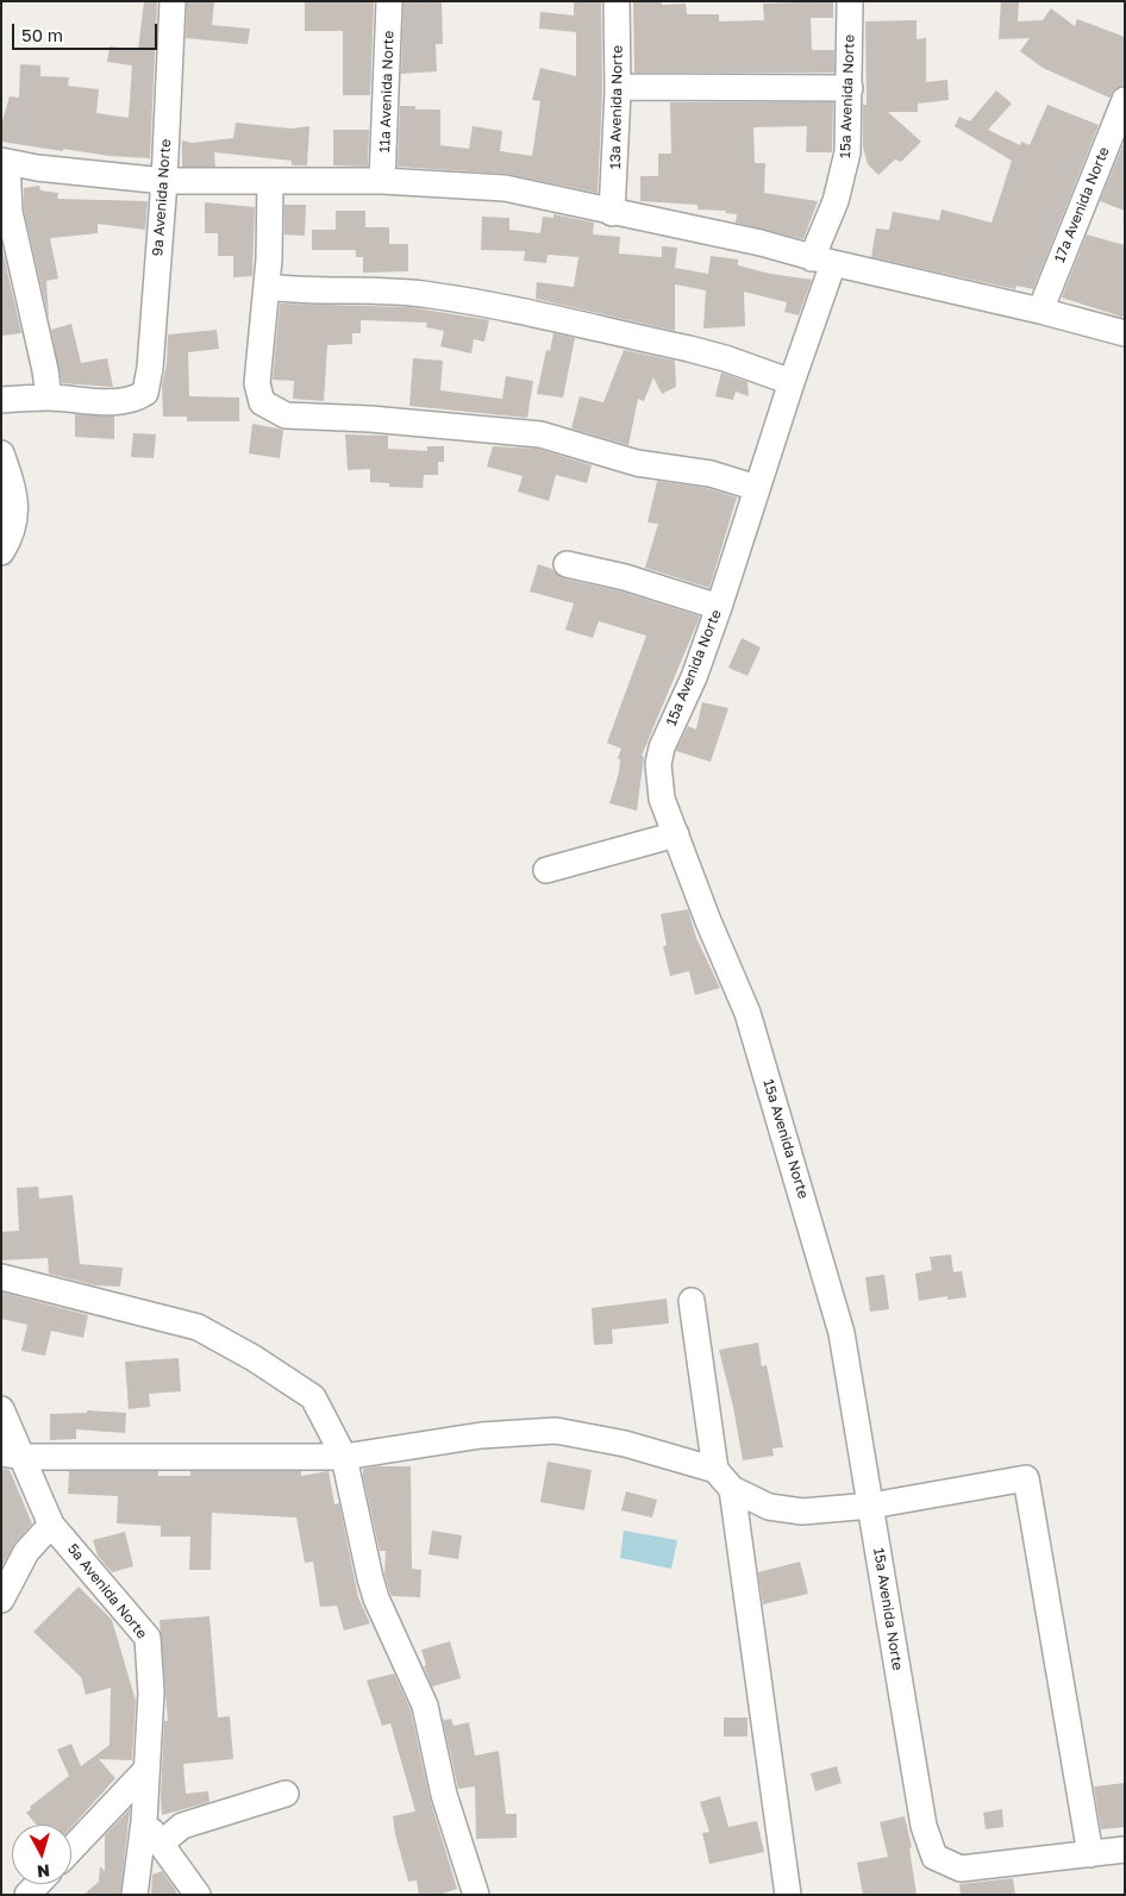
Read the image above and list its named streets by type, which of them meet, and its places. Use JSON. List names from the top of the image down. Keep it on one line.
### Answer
{"streets":{"street":["11a Avenida Norte","15a Avenida Norte","13a Avenida Norte","9a Avenida Norte","17a Avenida Norte","5a Avenida Norte"]},"scale_bar":"50 m","north":"bottom"}
